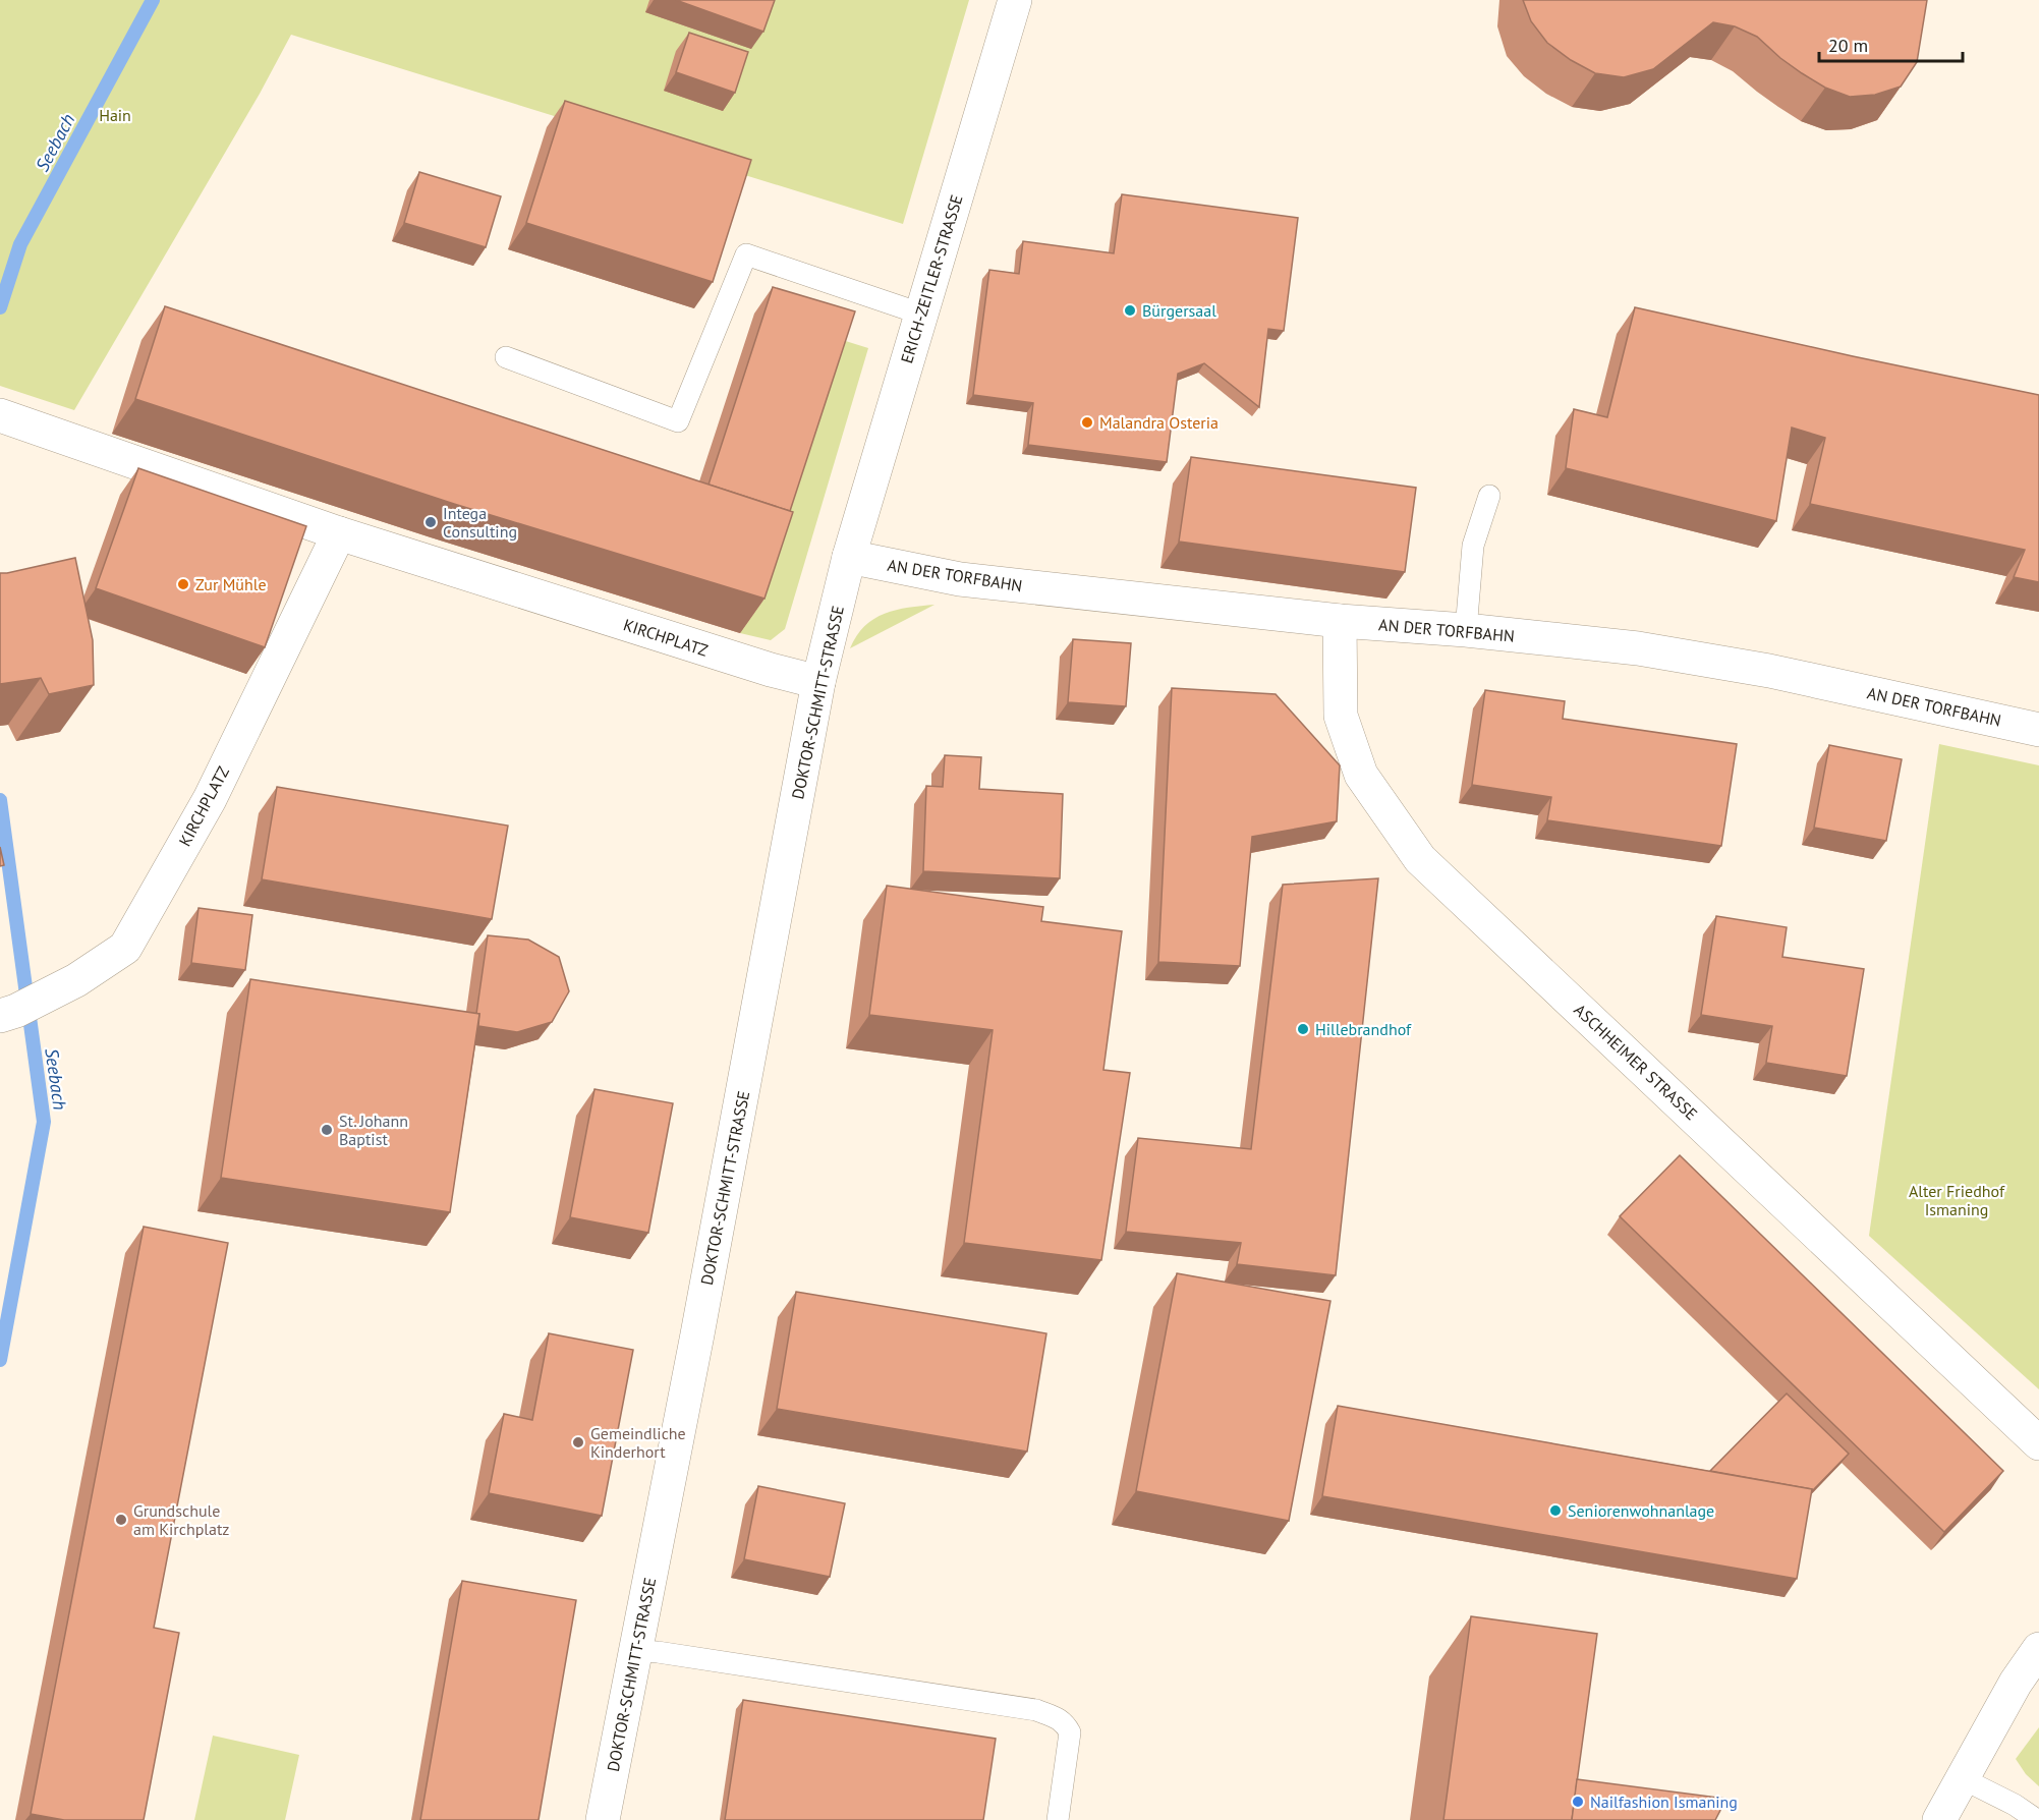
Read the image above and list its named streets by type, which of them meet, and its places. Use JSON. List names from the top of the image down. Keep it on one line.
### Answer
{"streets":{"street":["ERICH-ZEITLER-STRASSE","AN DER TORFBAHN","KIRCHPLATZ","DOKTOR-SCHMITT-STRASSE","ASCHHEIMER STRASSE"]},"crossings":[["ERICH-ZEITLER-STRASSE","AN DER TORFBAHN"],["ERICH-ZEITLER-STRASSE","DOKTOR-SCHMITT-STRASSE"],["AN DER TORFBAHN","DOKTOR-SCHMITT-STRASSE"],["AN DER TORFBAHN","ASCHHEIMER STRASSE"],["KIRCHPLATZ","DOKTOR-SCHMITT-STRASSE"]],"water":["Seebach"],"parks":["Hain","Alter Friedhof Ismaning"],"places":["Bürgersaal","Malandra Osteria","Intega Consulting","Zur Mühle","Hillebrandhof","St. Johann Baptist","Gemeindliche Kinderhort","Seniorenwohnanlage","Grundschule am Kirchplatz","Nailfashion Ismaning"],"scale_bar":"20 m"}
